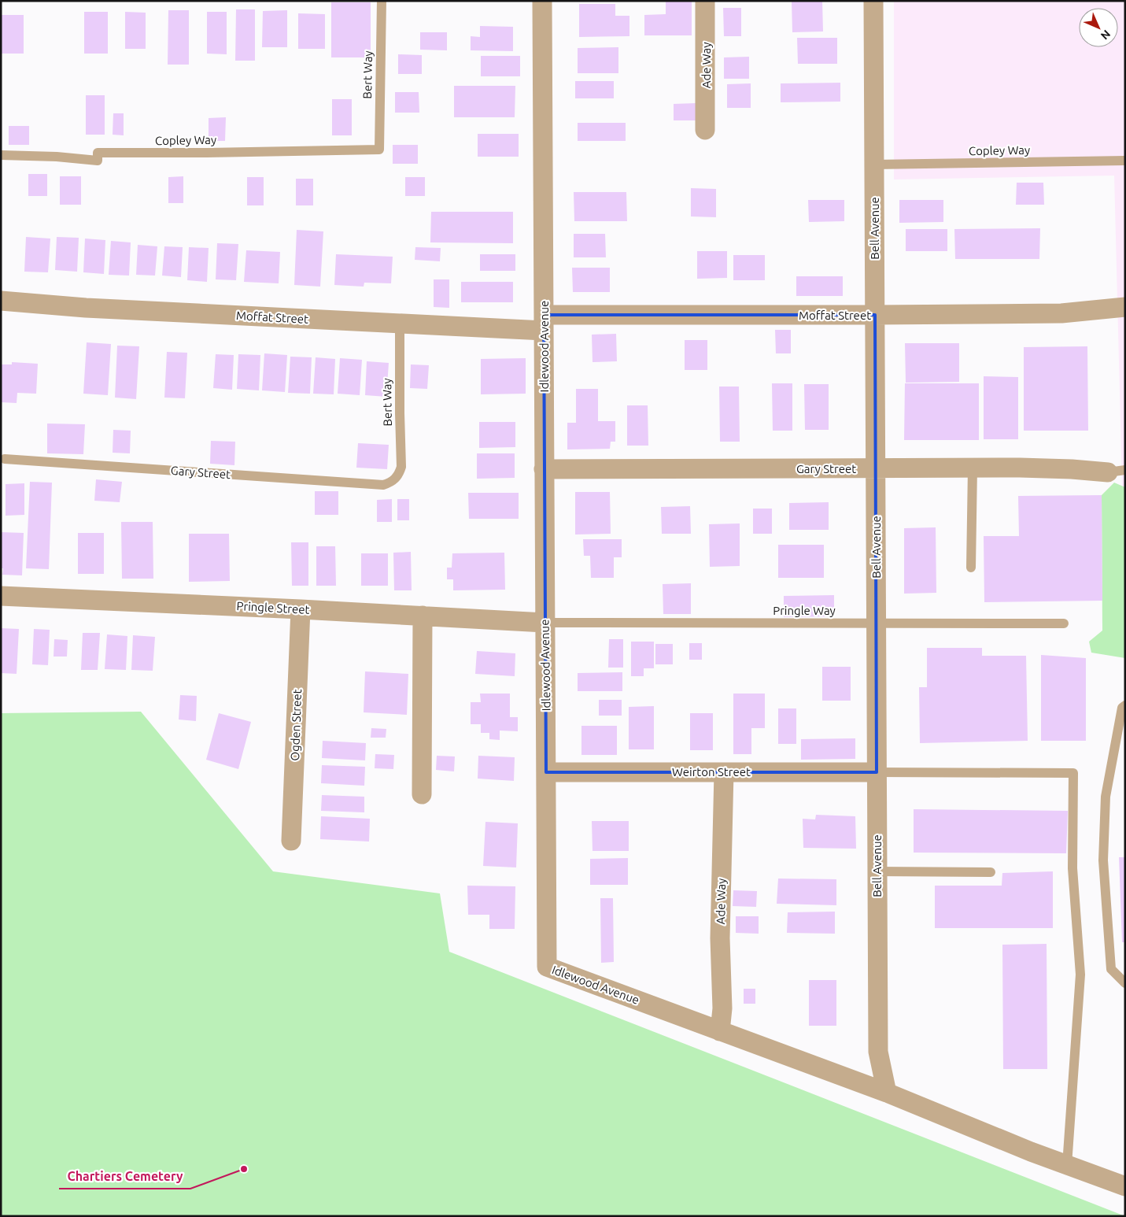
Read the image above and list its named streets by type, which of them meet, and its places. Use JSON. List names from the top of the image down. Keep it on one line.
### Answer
{"streets":{"street":["Ade Way","Bell Avenue","Moffat Street","Idlewood Avenue","Gary Street","Pringle Street","Ogden Street","Weirton Street"],"lane":["Bert Way","Copley Way","Pringle Way"]},"crossings":[["Ade Way","Idlewood Avenue"],["Ade Way","Weirton Street"],["Bert Way","Copley Way"],["Bert Way","Moffat Street"],["Bert Way","Gary Street"],["Copley Way","Bell Avenue"],["Bell Avenue","Moffat Street"],["Bell Avenue","Idlewood Avenue"],["Bell Avenue","Gary Street"],["Bell Avenue","Pringle Way"],["Bell Avenue","Weirton Street"],["Moffat Street","Idlewood Avenue"],["Idlewood Avenue","Gary Street"],["Idlewood Avenue","Pringle Street"],["Idlewood Avenue","Pringle Way"],["Idlewood Avenue","Weirton Street"],["Pringle Street","Pringle Way"],["Pringle Street","Ogden Street"]],"places":["Chartiers Cemetery"],"north":"bottom right"}
